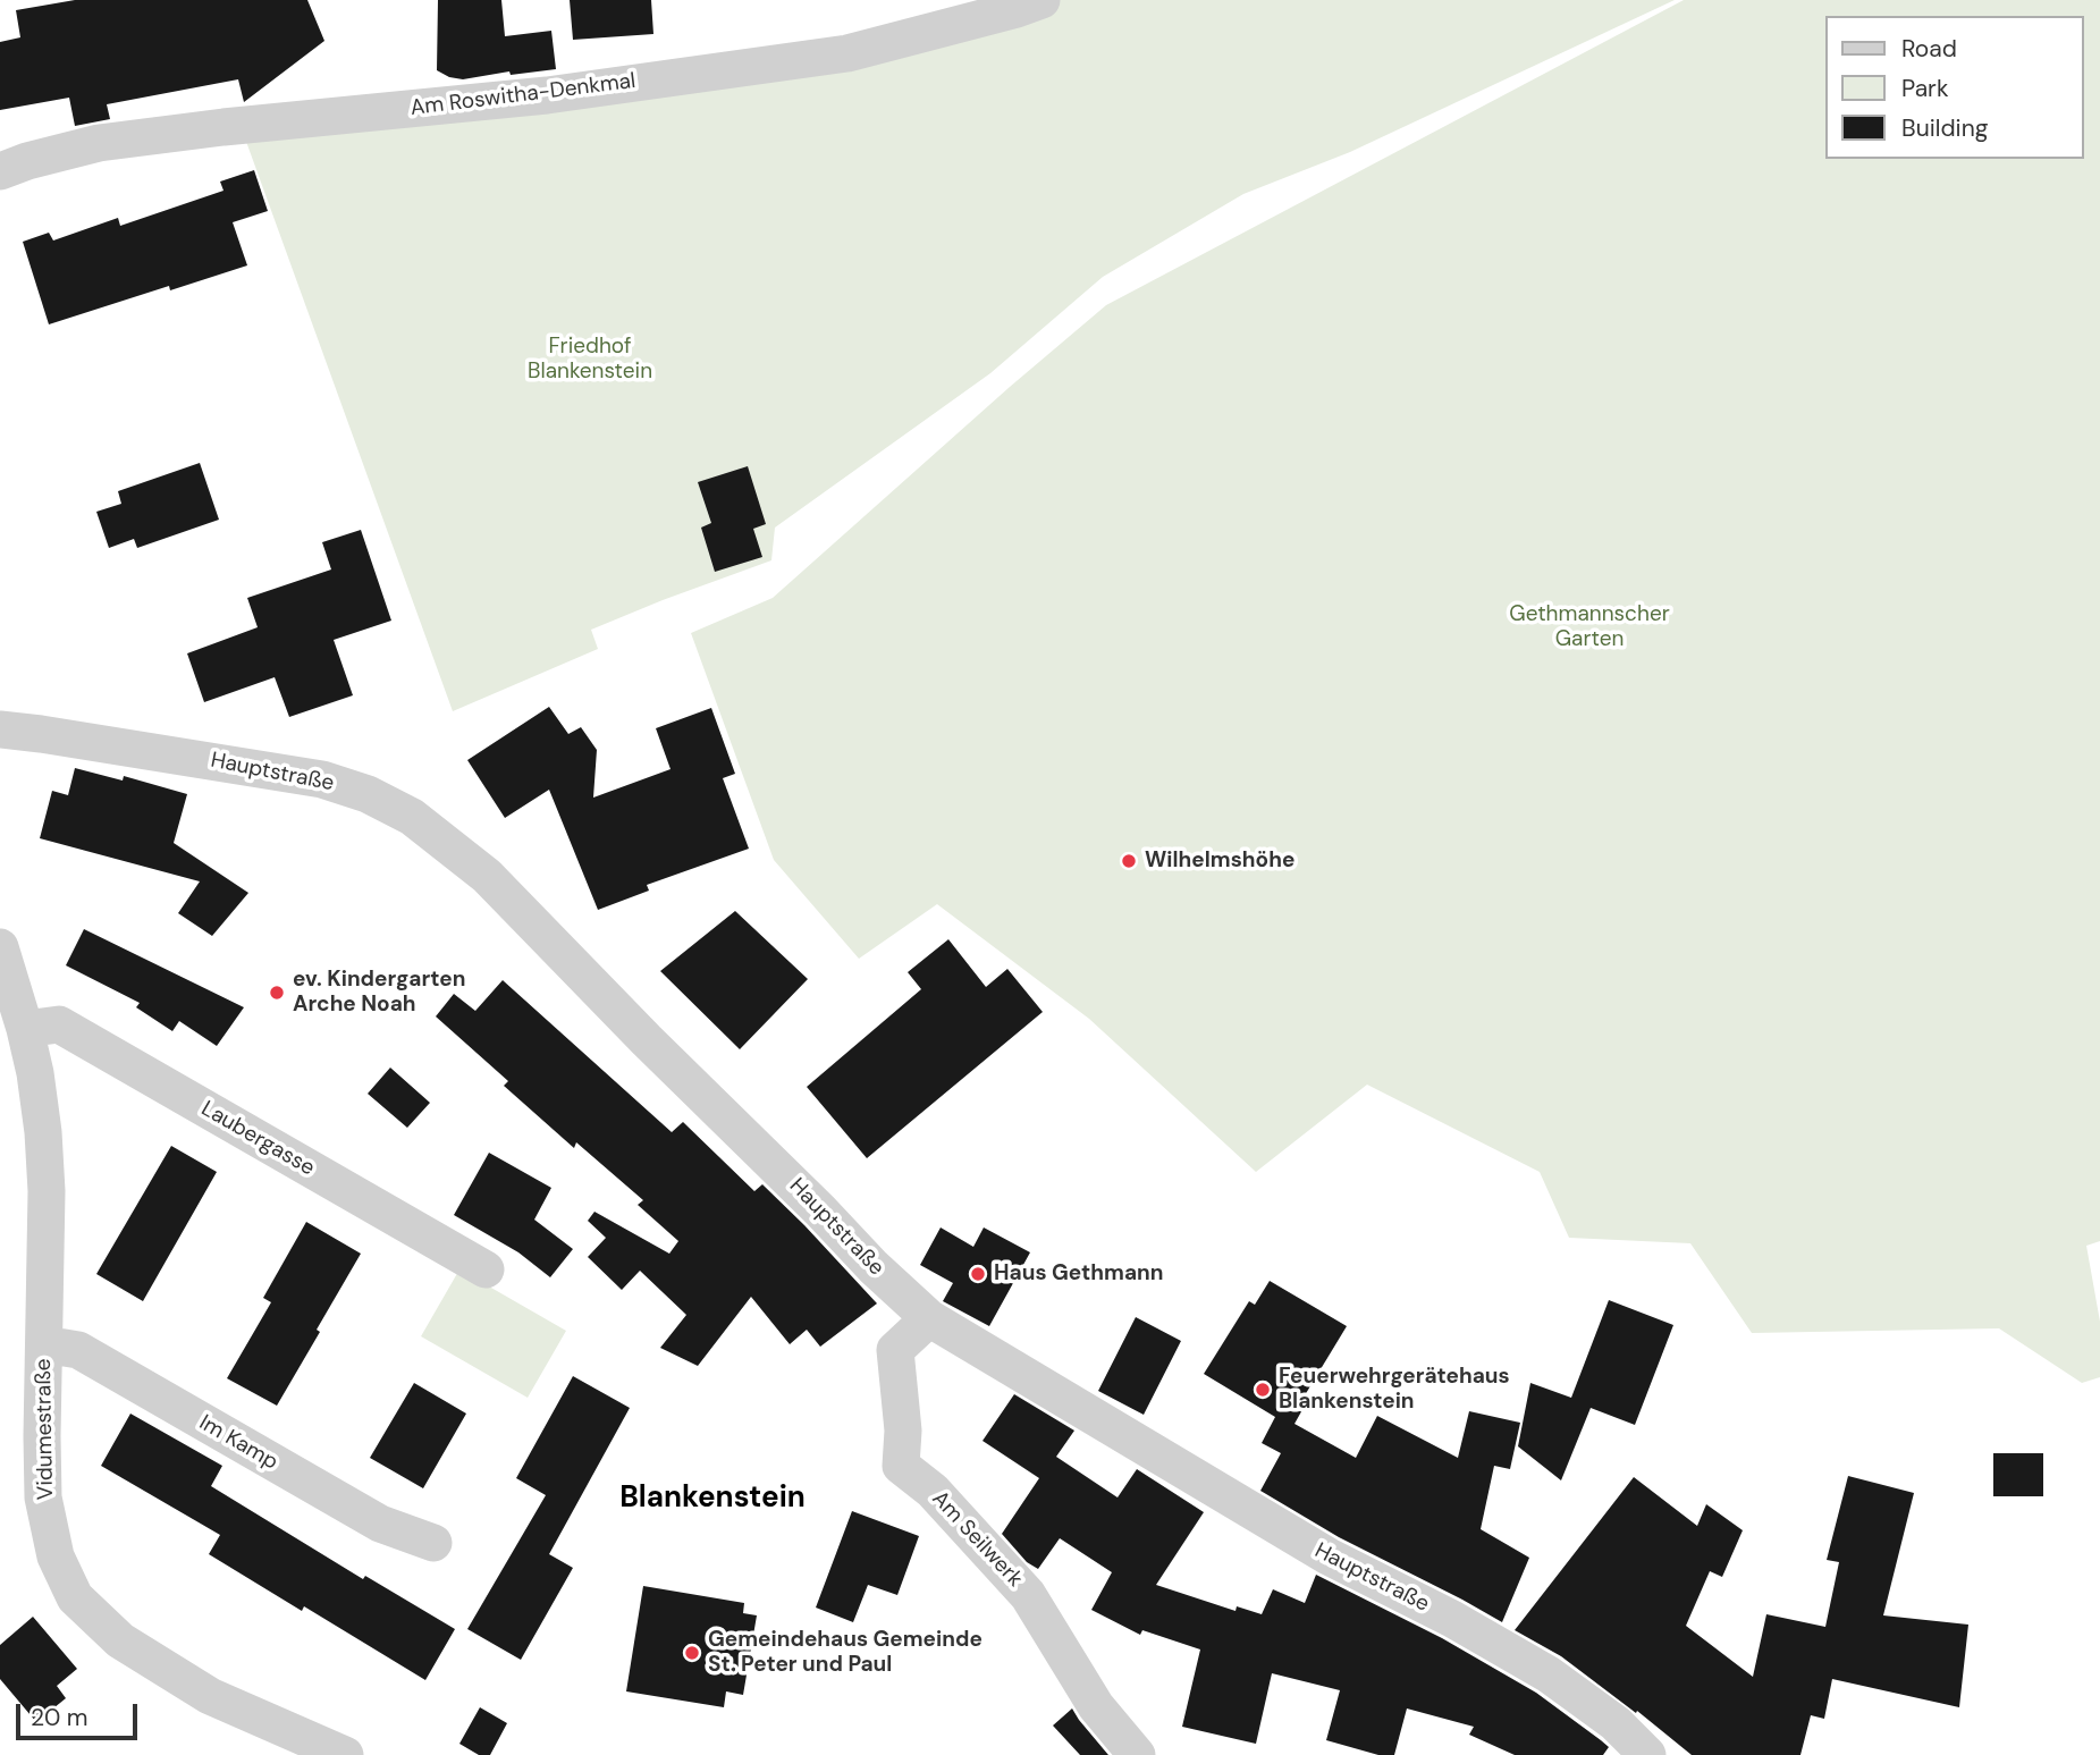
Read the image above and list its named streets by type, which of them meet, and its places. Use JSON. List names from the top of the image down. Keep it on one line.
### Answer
{"streets":{"street":["Am Roswitha-Denkmal","Hauptstraße","Laubergasse","Vidumestraße","Im Kamp","Am Seilwerk"]},"crossings":[["Hauptstraße","Am Seilwerk"],["Laubergasse","Vidumestraße"],["Vidumestraße","Im Kamp"]],"districts":["Blankenstein"],"parks":["Friedhof Blankenstein","Gethmannscher Garten"],"places":["Wilhelmshöhe","ev. Kindergarten Arche Noah","Haus Gethmann","Feuerwehrgerätehaus Blankenstein","Gemeindehaus Gemeinde St. Peter und Paul"],"legend":["Road","Park","Building"],"scale_bar":"20 m"}
